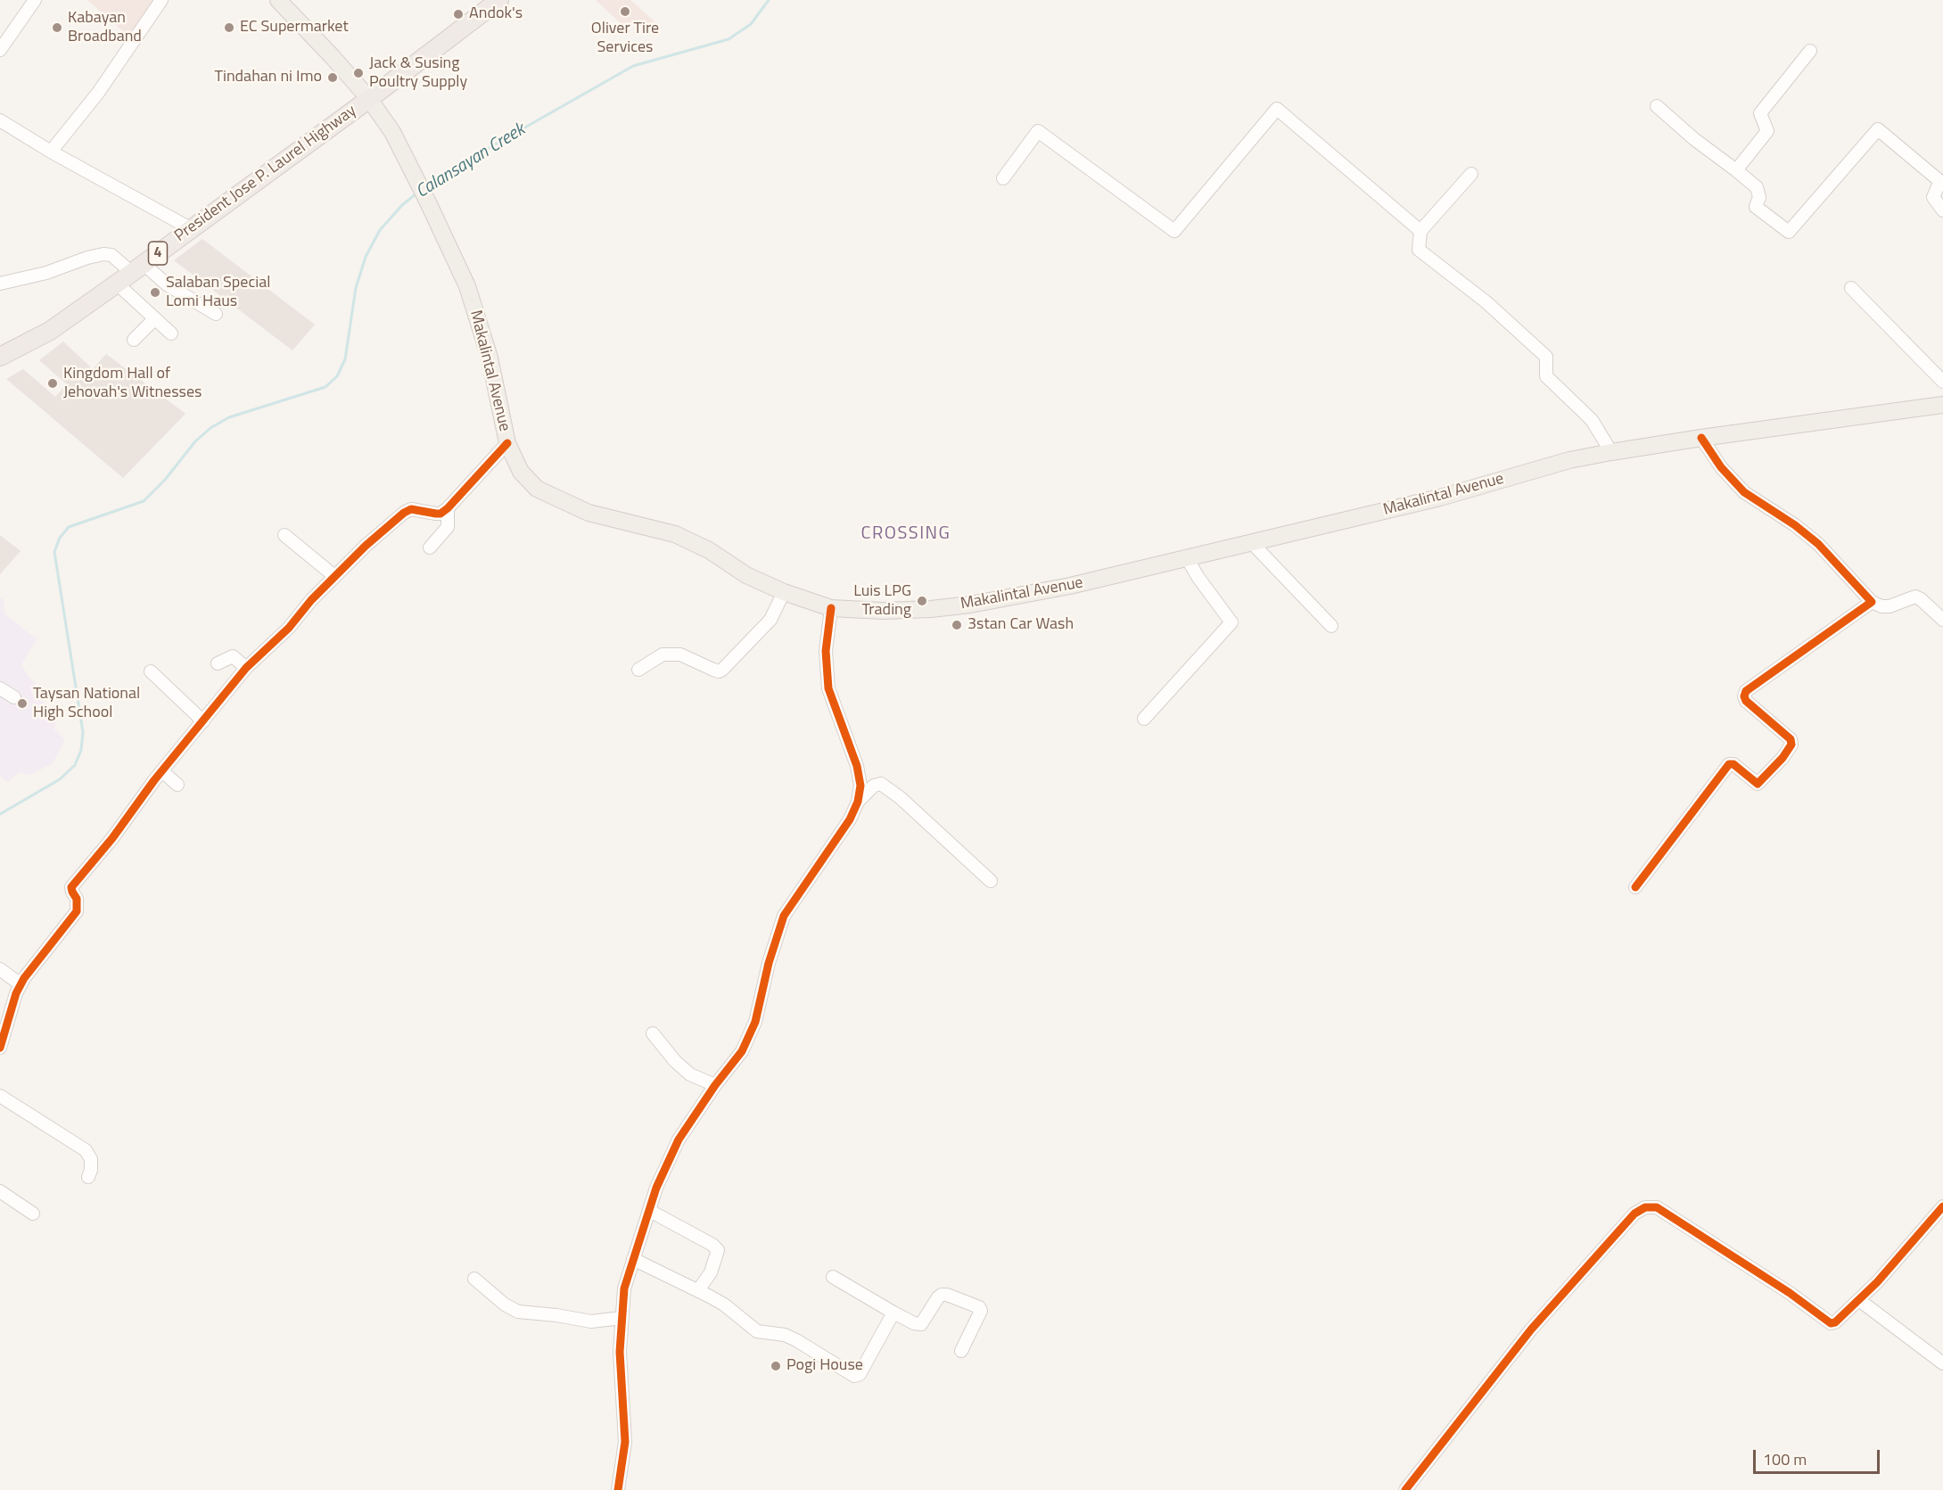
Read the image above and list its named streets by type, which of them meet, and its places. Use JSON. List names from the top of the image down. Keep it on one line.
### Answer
{"streets":{"highway":["President Jose P. Laurel Highway","4"],"main road":["Makalintal Avenue"]},"crossings":[["President Jose P. Laurel Highway","Makalintal Avenue"]],"districts":["CROSSING"],"water":["Calansayan Creek"],"places":["Oliver Tire Services","Andok's","Kabayan Broadband","EC Supermarket","Jack & Susing Poultry Supply","Tindahan ni Imo","Salaban Special Lomi Haus","Kingdom Hall of Jehovah's Witnesses","Luis LPG Trading","3stan Car Wash","Taysan National High School","Pogi House"],"scale_bar":"100 m"}
